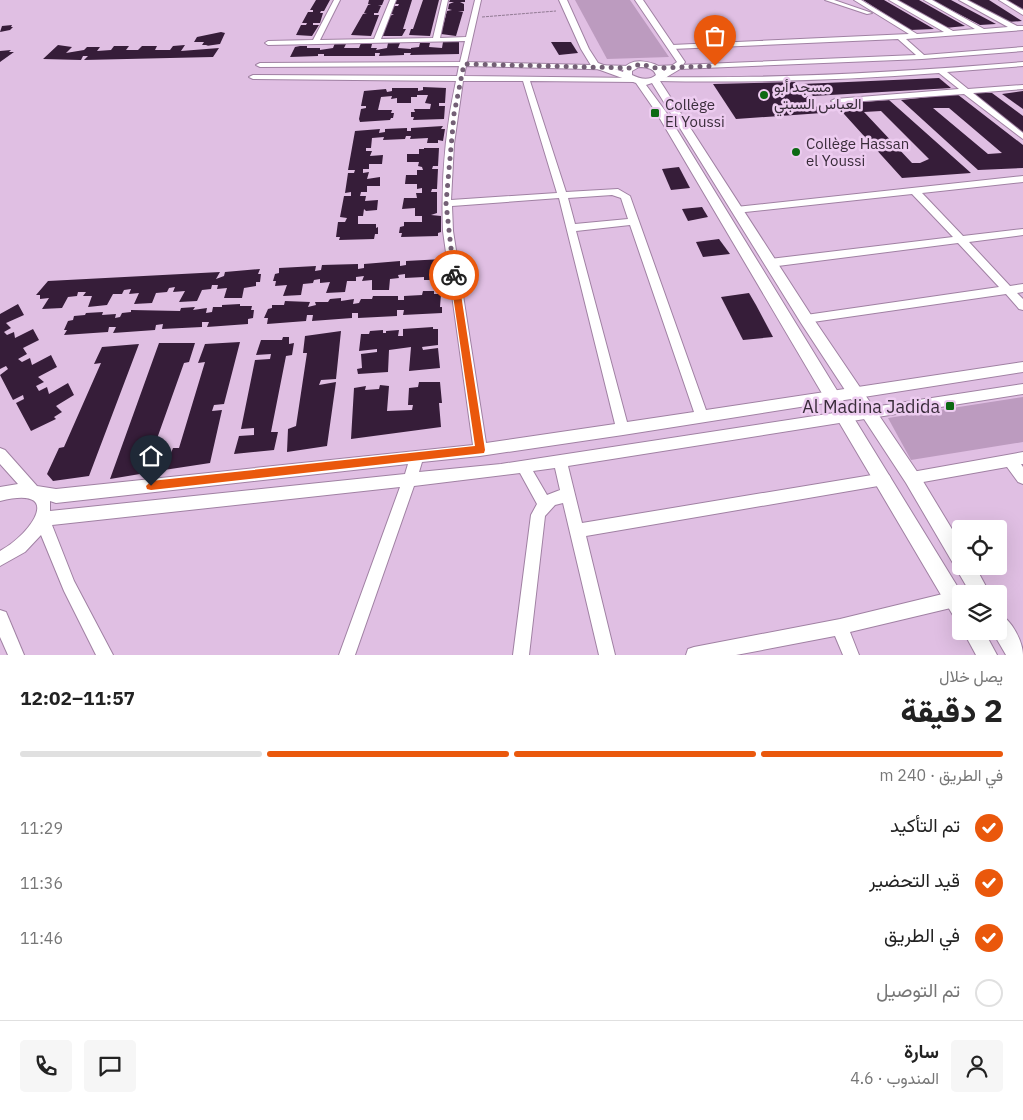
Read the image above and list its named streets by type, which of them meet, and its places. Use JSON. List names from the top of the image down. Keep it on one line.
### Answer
{"places":{"other":["مسجد أبو العباس السبتي","Collège Hassan el Youssi"],"transit":["Collège El Youssi","Al Madina Jadida"]},"page":{"heading":["2 دقيقة","يصل خلال","11:57–12:02"],"panel":["سارة","المندوب · 4.6"],"bar":"في الطريق · 240 m","list":[["تم التأكيد","11:29"],["قيد التحضير","11:36"],["في الطريق","11:46"],"تم التوصيل"]}}
